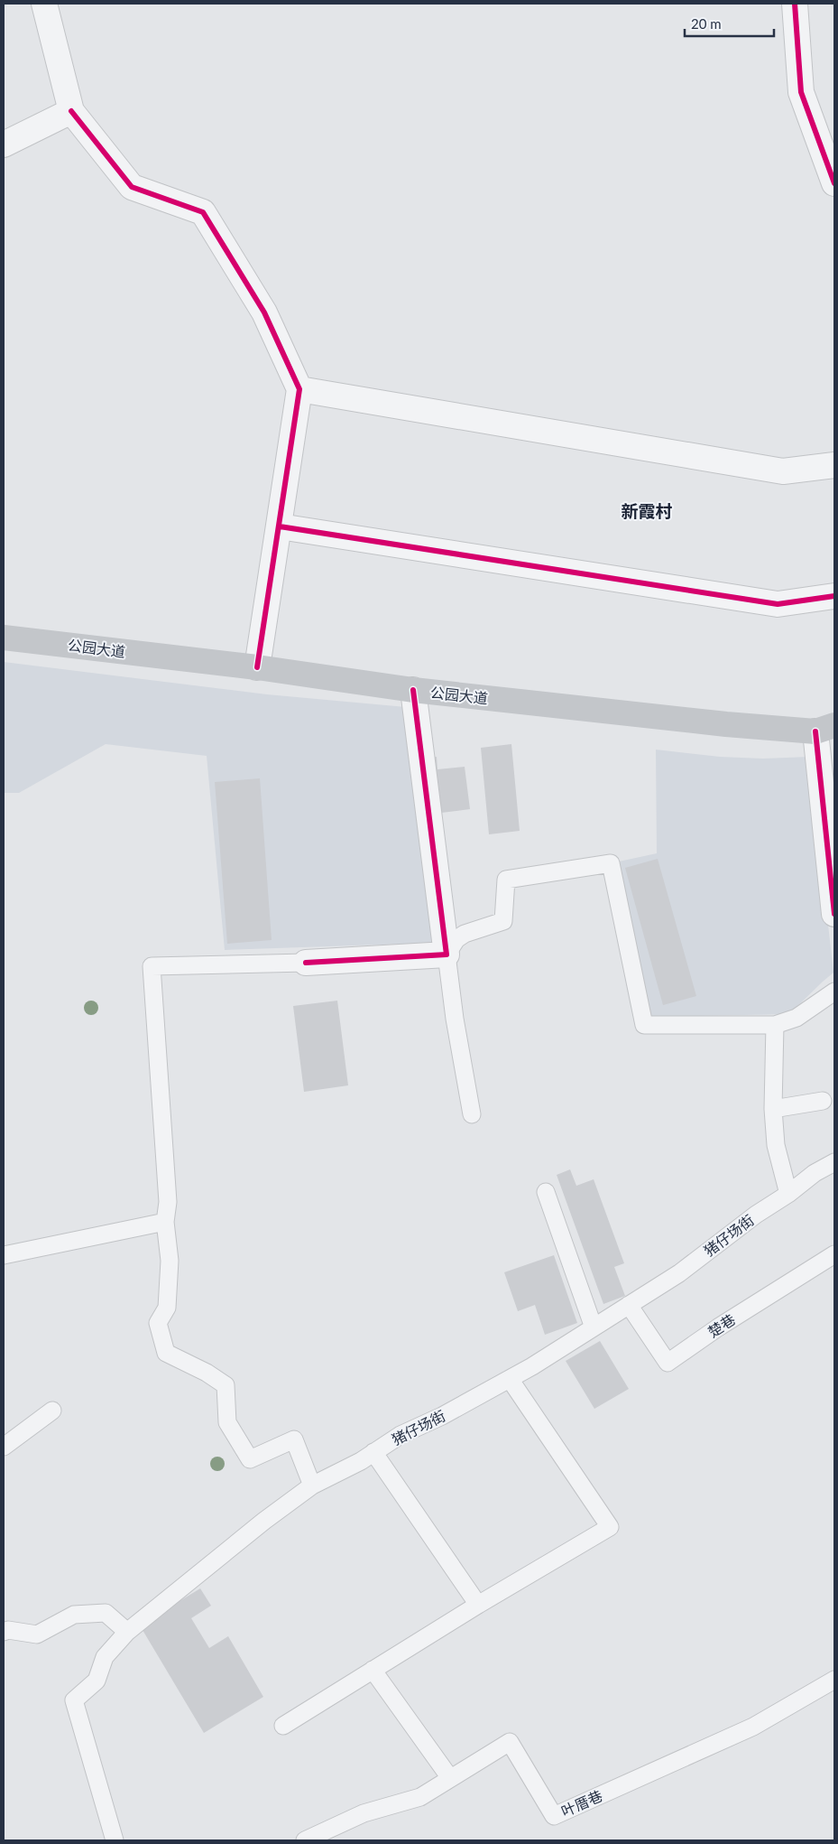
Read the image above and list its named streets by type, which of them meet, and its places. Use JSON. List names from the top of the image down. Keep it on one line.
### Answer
{"streets":{"main road":["公园大道"],"lane":["猪仔场街","楚巷","叶厝巷"]},"crossings":[["猪仔场街","楚巷"]],"districts":["新霞村"],"scale_bar":"20 m"}
